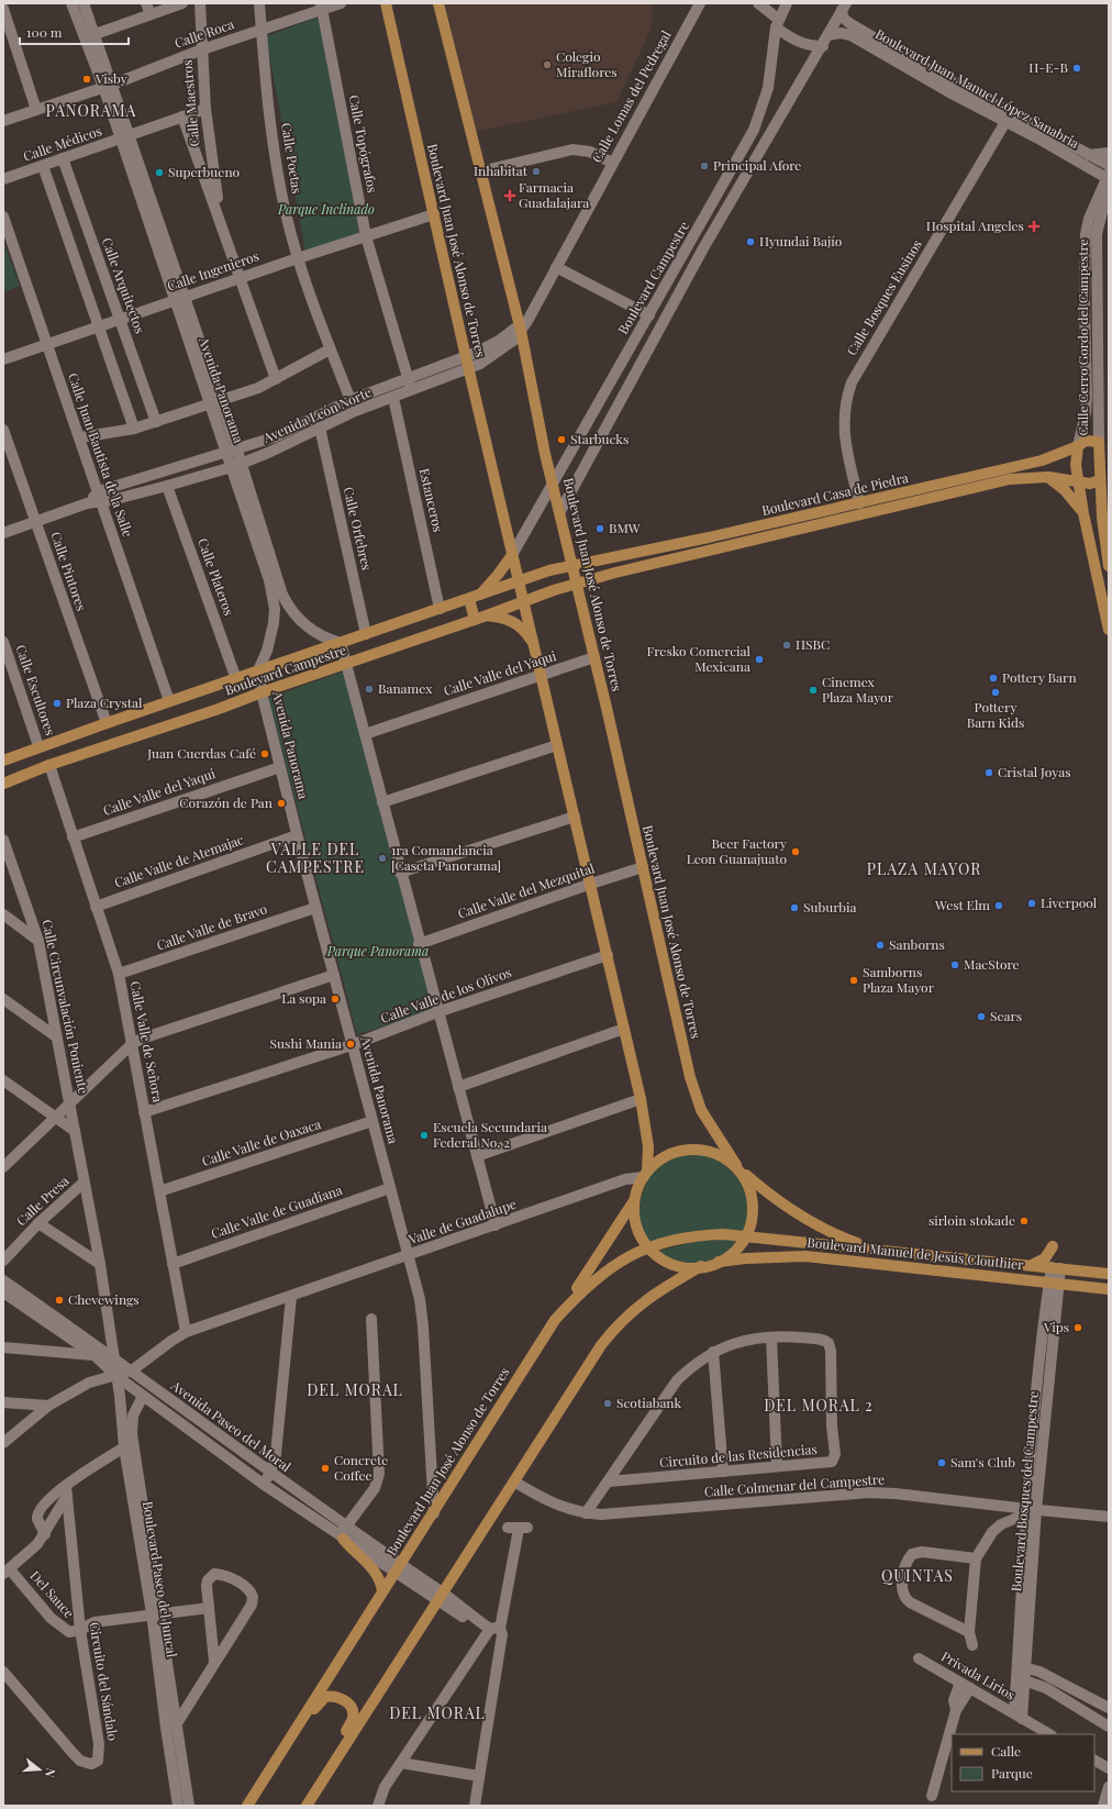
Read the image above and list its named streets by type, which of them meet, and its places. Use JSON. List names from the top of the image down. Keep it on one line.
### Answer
{"streets":{"main road":["Boulevard Juan José Alonso de Torres","Boulevard Campestre","Calle Cerro Gordo del Campestre","Boulevard Casa de Piedra","Boulevard Manuel de Jesús Clouthier"],"street":["Calle Roca","Boulevard Juan Manuel López Sanabria","Calle Lomas del Pedregal","Calle Maestros","Calle Médicos","Calle Topógrafos","Calle Poetas","Calle Ingenieros","Calle Arquitectos","Calle Bosques Eusinos","Avenida Panorama","Avenida León Norte","Calle Juan Bautista de la Salle","Estanceros","Calle Orfebres","Calle Pintores","Calle Plateros","Calle Valle del Yaqui","Calle Escultores","Calle Valle de Atemajac","Calle Valle del Mezquital","Calle Valle de Bravo","Calle Valle de los Olivos","Calle Circunvalación Poniente","Calle Valle de Señora","Calle Valle de Oaxaca","Calle Presa","Calle Valle de Guadiana","Valle de Guadalupe","Avenida Paseo del Moral","Circuito de las Residencias","Calle Colmenar del Campestre","Boulevard Bosques del Campestre","Boulevard Paseo del Juncal","Del Sauce","Privada Lirios","Circuito del Sándalo"]},"crossings":[["Calle Roca","Calle Maestros"],["Calle Roca","Calle Topógrafos"],["Calle Roca","Calle Poetas"],["Calle Roca","Avenida Panorama"],["Boulevard Juan Manuel López Sanabria","Calle Bosques Eusinos"],["Boulevard Juan Manuel López Sanabria","Calle Cerro Gordo del Campestre"],["Calle Lomas del Pedregal","Boulevard Juan José Alonso de Torres"],["Calle Lomas del Pedregal","Avenida León Norte"],["Calle Maestros","Calle Médicos"],["Calle Maestros","Calle Ingenieros"],["Calle Médicos","Calle Arquitectos"],["Calle Médicos","Avenida Panorama"],["Calle Topógrafos","Calle Ingenieros"],["Calle Topógrafos","Avenida León Norte"],["Calle Poetas","Calle Ingenieros"],["Calle Poetas","Avenida León Norte"],["Boulevard Juan José Alonso de Torres","Calle Ingenieros"],["Boulevard Juan José Alonso de Torres","Boulevard Campestre"],["Boulevard Juan José Alonso de Torres","Avenida Panorama"],["Boulevard Juan José Alonso de Torres","Avenida León Norte"],["Boulevard Juan José Alonso de Torres","Boulevard Casa de Piedra"],["Boulevard Juan José Alonso de Torres","Calle Valle del Yaqui"],["Boulevard Juan José Alonso de Torres","Calle Valle del Mezquital"],["Boulevard Juan José Alonso de Torres","Calle Valle de los Olivos"],["Boulevard Juan José Alonso de Torres","Valle de Guadalupe"],["Boulevard Juan José Alonso de Torres","Boulevard Manuel de Jesús Clouthier"],["Boulevard Juan José Alonso de Torres","Avenida Paseo del Moral"],["Calle Ingenieros","Calle Arquitectos"],["Calle Ingenieros","Avenida Panorama"],["Calle Ingenieros","Calle Juan Bautista de la Salle"],["Boulevard Campestre","Avenida Panorama"],["Boulevard Campestre","Calle Juan Bautista de la Salle"],["Boulevard Campestre","Boulevard Casa de Piedra"],["Boulevard Campestre","Estanceros"],["Boulevard Campestre","Calle Orfebres"],["Boulevard Campestre","Calle Pintores"],["Boulevard Campestre","Calle Plateros"],["Boulevard Campestre","Calle Escultores"],["Boulevard Campestre","Calle Valle de Señora"],["Calle Bosques Eusinos","Boulevard Casa de Piedra"],["Calle Cerro Gordo del Campestre","Boulevard Casa de Piedra"],["Avenida Panorama","Avenida León Norte"],["Avenida Panorama","Calle Valle del Yaqui"],["Avenida Panorama","Calle Valle de Atemajac"],["Avenida Panorama","Calle Valle de Bravo"],["Avenida Panorama","Calle Valle de los Olivos"],["Avenida Panorama","Calle Valle de Oaxaca"],["Avenida Panorama","Calle Valle de Guadiana"],["Avenida Panorama","Valle de Guadalupe"],["Avenida León Norte","Calle Juan Bautista de la Salle"],["Avenida León Norte","Estanceros"],["Avenida León Norte","Calle Orfebres"],["Avenida León Norte","Calle Pintores"],["Avenida León Norte","Calle Plateros"],["Calle Valle del Yaqui","Calle Valle de Señora"],["Calle Valle de Atemajac","Calle Valle de Señora"],["Calle Valle de Bravo","Calle Valle de Señora"],["Calle Valle de los Olivos","Calle Valle de Señora"],["Calle Circunvalación Poniente","Calle Presa"],["Calle Circunvalación Poniente","Avenida Paseo del Moral"],["Calle Circunvalación Poniente","Boulevard Paseo del Juncal"],["Calle Valle de Señora","Calle Valle de Oaxaca"],["Calle Valle de Señora","Calle Valle de Guadiana"],["Calle Valle de Señora","Valle de Guadalupe"],["Valle de Guadalupe","Boulevard Manuel de Jesús Clouthier"],["Valle de Guadalupe","Avenida Paseo del Moral"],["Valle de Guadalupe","Boulevard Paseo del Juncal"],["Boulevard Manuel de Jesús Clouthier","Boulevard Bosques del Campestre"],["Avenida Paseo del Moral","Boulevard Paseo del Juncal"],["Circuito de las Residencias","Calle Colmenar del Campestre"],["Calle Colmenar del Campestre","Boulevard Bosques del Campestre"],["Boulevard Bosques del Campestre","Privada Lirios"],["Boulevard Paseo del Juncal","Del Sauce"],["Del Sauce","Circuito del Sándalo"]],"districts":["PANORAMA","VALLE DEL CAMPESTRE","PLAZA MAYOR","DEL MORAL","DEL MORAL 2","QUINTAS","DEL MORAL"],"parks":["Parque Inclinado","Parque Panorama"],"places":{"other":["Colegio Miraflores","H-E-B","Visby","Principal Afore","Inhabitat","Superbueno","Hyundai Bajío","Starbucks","BMW","HSBC","Fresko Comercial Mexicana","Pottery Barn","Banamex","Cinemex Plaza Mayor","Pottery Barn Kids","Plaza Crystal","Juan Cuerdas Café","Cristal Joyas","Corazón de Pan","Beer Factory Leon Guanajuato","1ra Comandancia [Caseta Panorama]","Liverpool","West Elm","Suburbia","Sanborns","MacStore","Samborns Plaza Mayor","La sopa","Sears","Sushi Mania","Escuela Secundaria Federal No. 2","sirloin stokade","Chevewings","Vips","Scotiabank","Sam's Club","Concrete Coffee"],"health":["Farmacia Guadalajara","Hospital Angeles"]},"legend":["Calle","Parque"],"scale_bar":"100 m","north":"right"}
